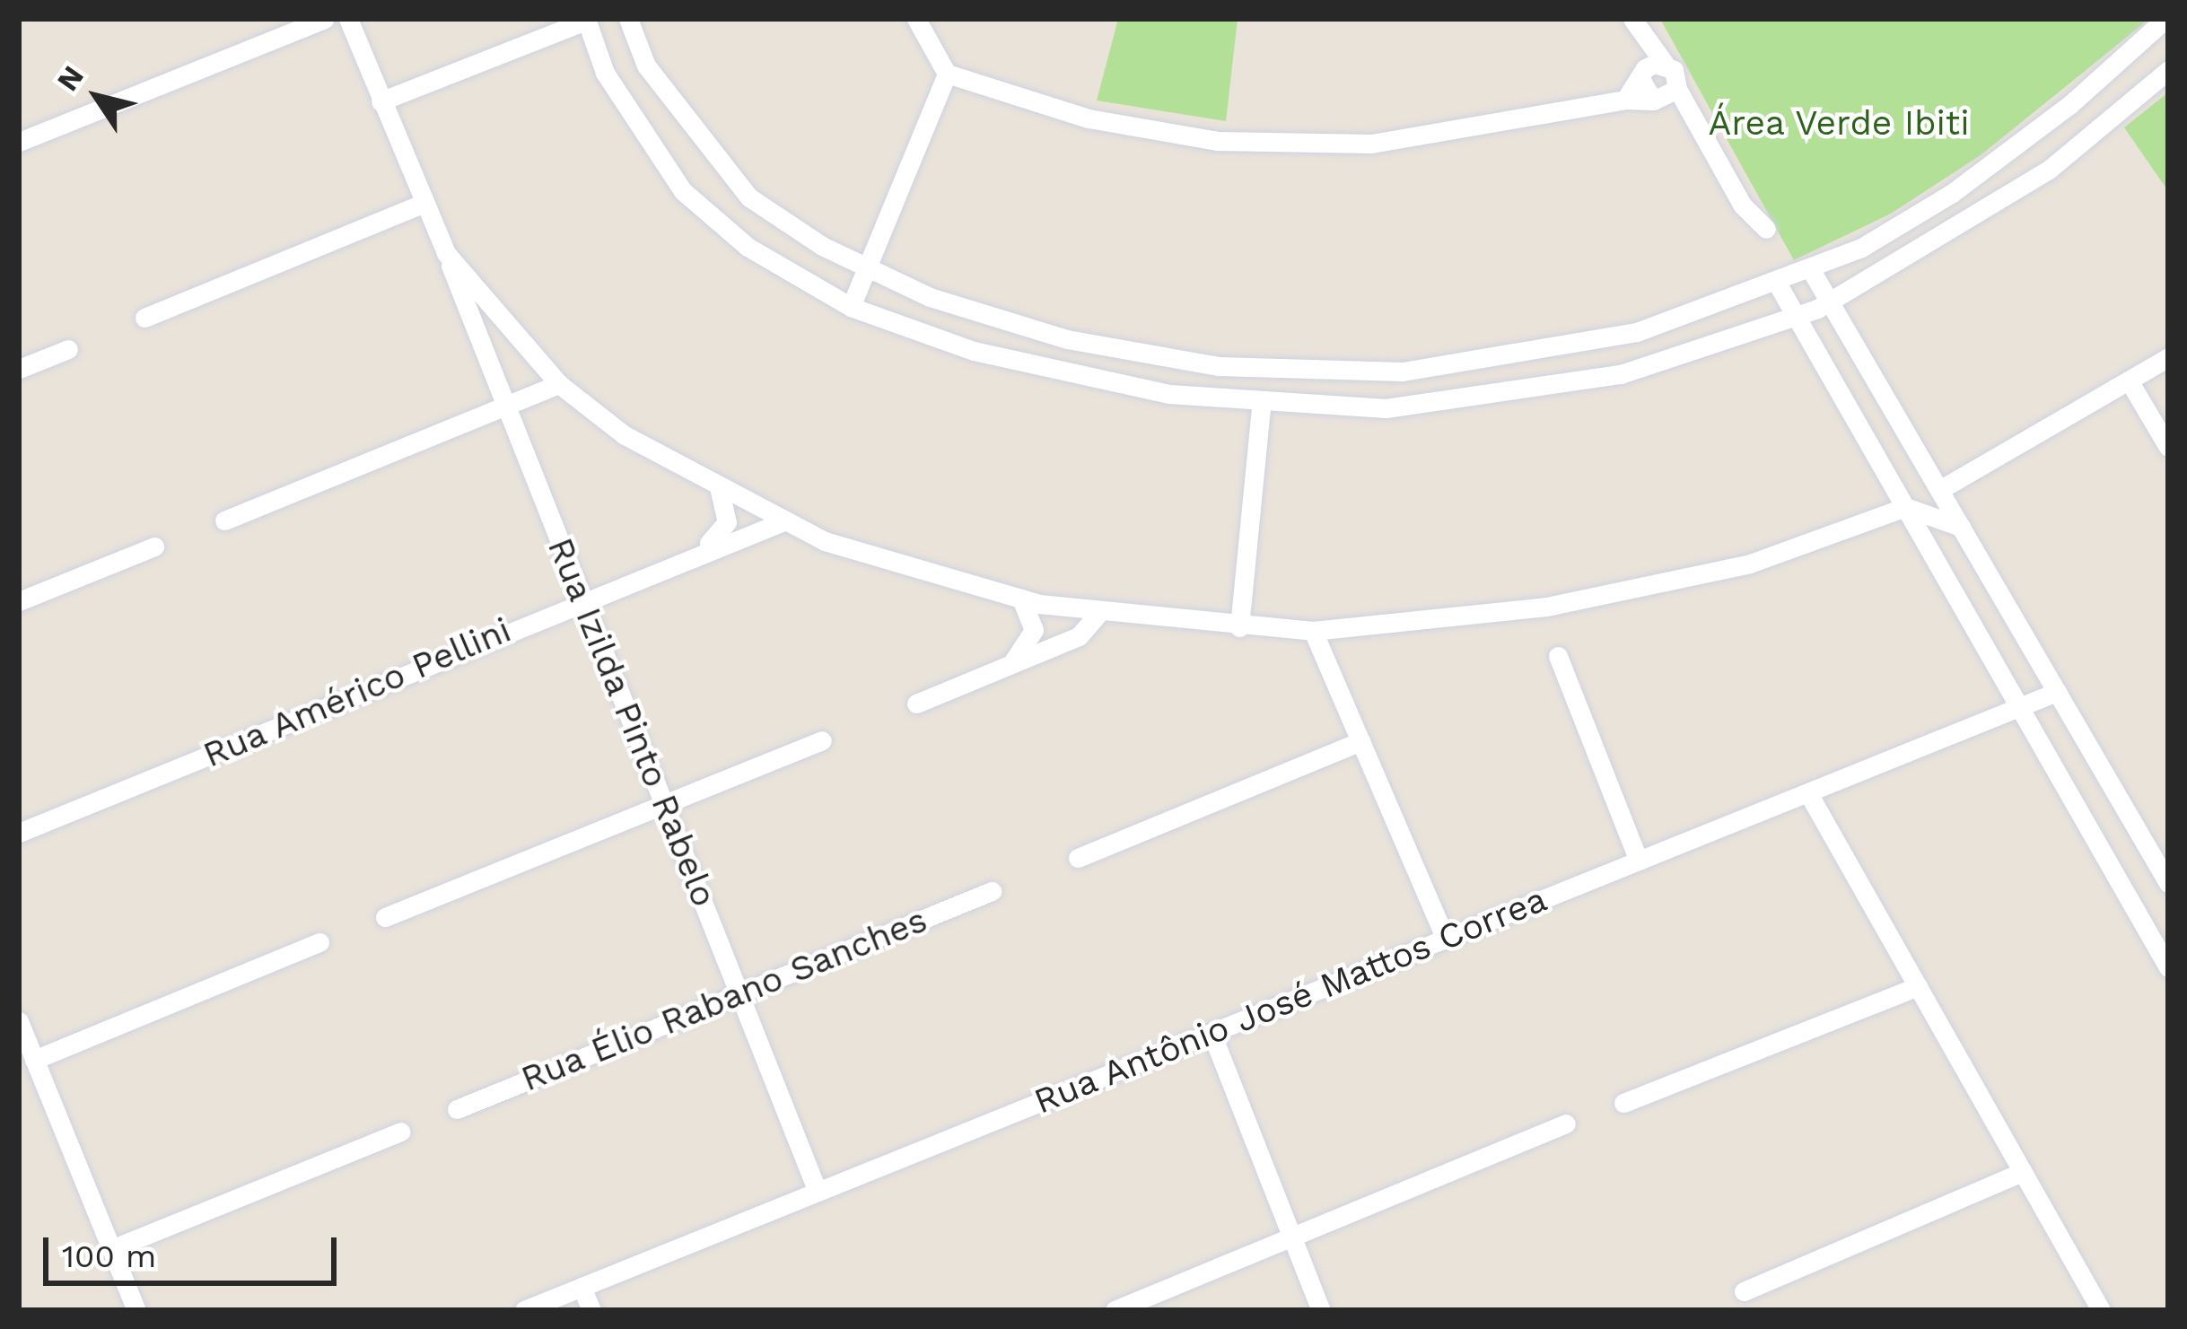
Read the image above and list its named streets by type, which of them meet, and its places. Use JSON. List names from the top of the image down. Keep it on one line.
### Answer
{"streets":{"street":["Rua Américo Pellini","Rua Izilda Pinto Rabelo","Rua Élio Rabano Sanches","Rua Antônio José Mattos Correa"]},"crossings":[["Rua Américo Pellini","Rua Izilda Pinto Rabelo"],["Rua Izilda Pinto Rabelo","Rua Élio Rabano Sanches"],["Rua Izilda Pinto Rabelo","Rua Antônio José Mattos Correa"]],"parks":["Área Verde Ibiti"],"scale_bar":"100 m","north":"top left"}
